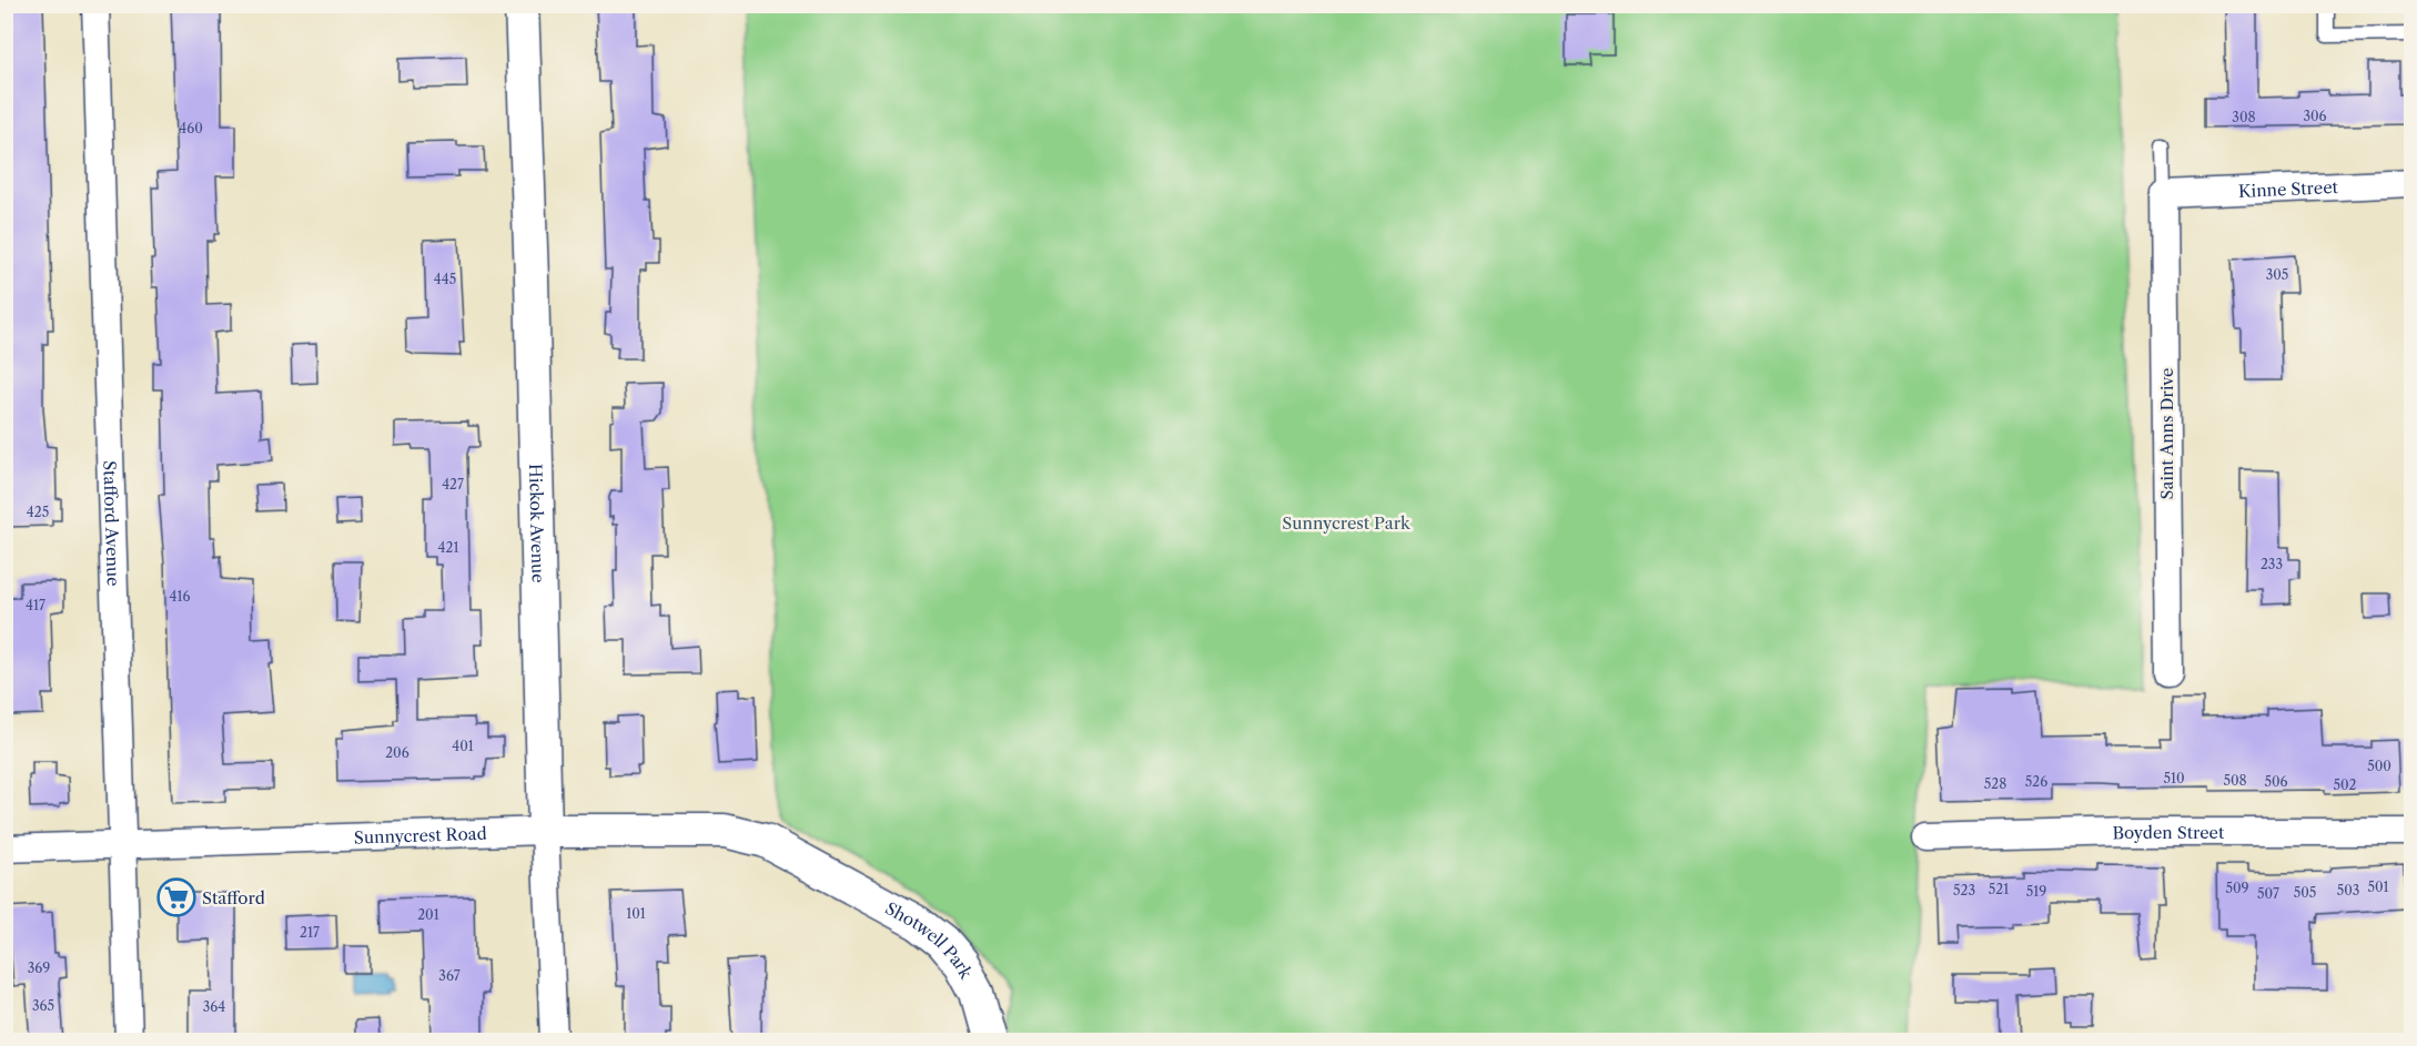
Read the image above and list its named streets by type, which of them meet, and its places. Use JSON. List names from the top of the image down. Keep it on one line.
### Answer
{"streets":{"street":["Kinne Street","Saint Anns Drive","Stafford Avenue","Hickok Avenue","Boyden Street","Sunnycrest Road","Shotwell Park"]},"crossings":[["Kinne Street","Saint Anns Drive"],["Stafford Avenue","Sunnycrest Road"],["Hickok Avenue","Sunnycrest Road"],["Sunnycrest Road","Shotwell Park"]],"parks":["Sunnycrest Park"],"places":{"supermarket":["Stafford"]},"house_numbers":["306","308","460","305","445","427","425","421","233","416","417","401","206","500","510","508","526","506","528","502","501","509","521","523","503","519","505","507","101","201","217","369","367","365","364"]}
